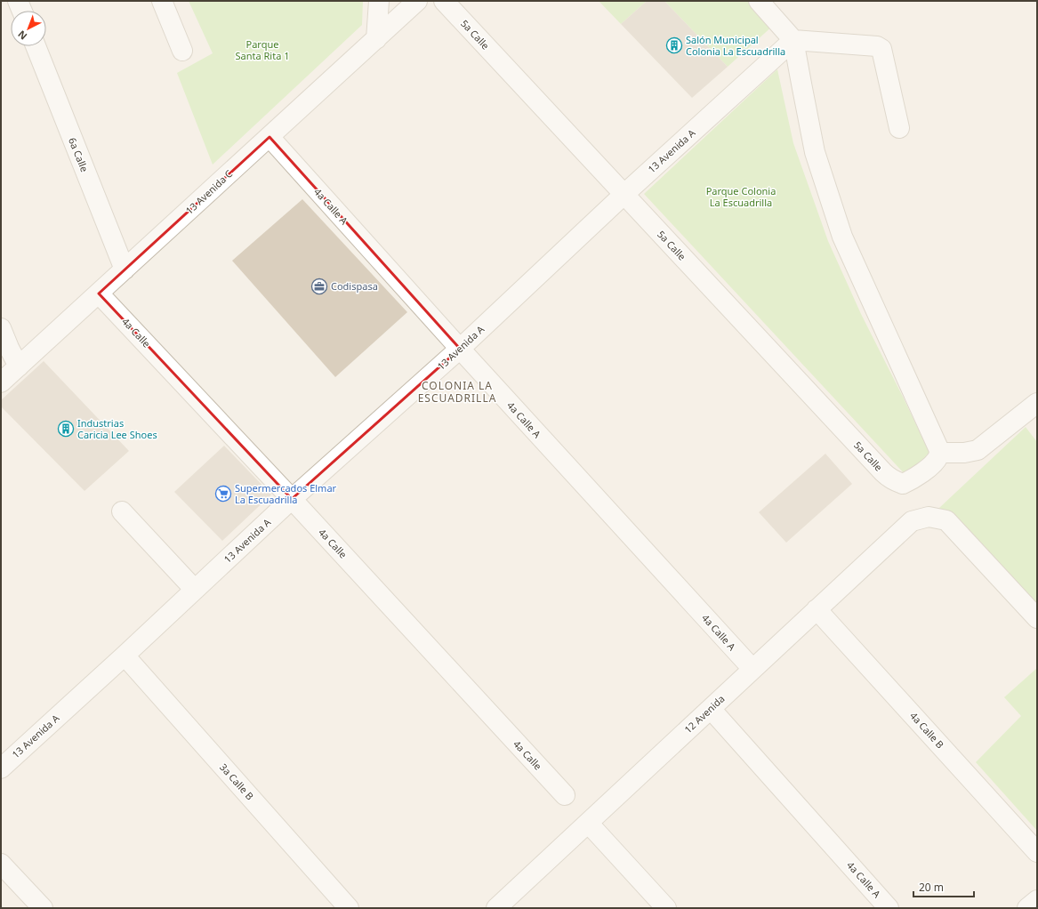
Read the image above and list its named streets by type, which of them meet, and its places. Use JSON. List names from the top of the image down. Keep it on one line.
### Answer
{"streets":{"street":["5a Calle","13 Avenida A","6a Calle","13 Avenida C","4a Calle A","4a Calle","12 Avenida","4a Calle B","3a Calle B"]},"crossings":[["5a Calle","13 Avenida A"],["13 Avenida A","4a Calle A"],["13 Avenida A","4a Calle"],["13 Avenida A","3a Calle B"],["6a Calle","13 Avenida C"],["13 Avenida C","4a Calle A"],["13 Avenida C","4a Calle"],["4a Calle A","12 Avenida"],["12 Avenida","4a Calle B"]],"districts":["COLONIA LA ESCUADRILLA"],"parks":["Parque Santa Rita 1","Parque Colonia La Escuadrilla"],"places":{"building":["Salón Municipal Colonia La Escuadrilla","Industrias Caricia Lee Shoes"],"office":["Codispasa"],"supermarket":["Supermercados Elmar La Escuadrilla"]},"scale_bar":"20 m","north":"bottom left"}
